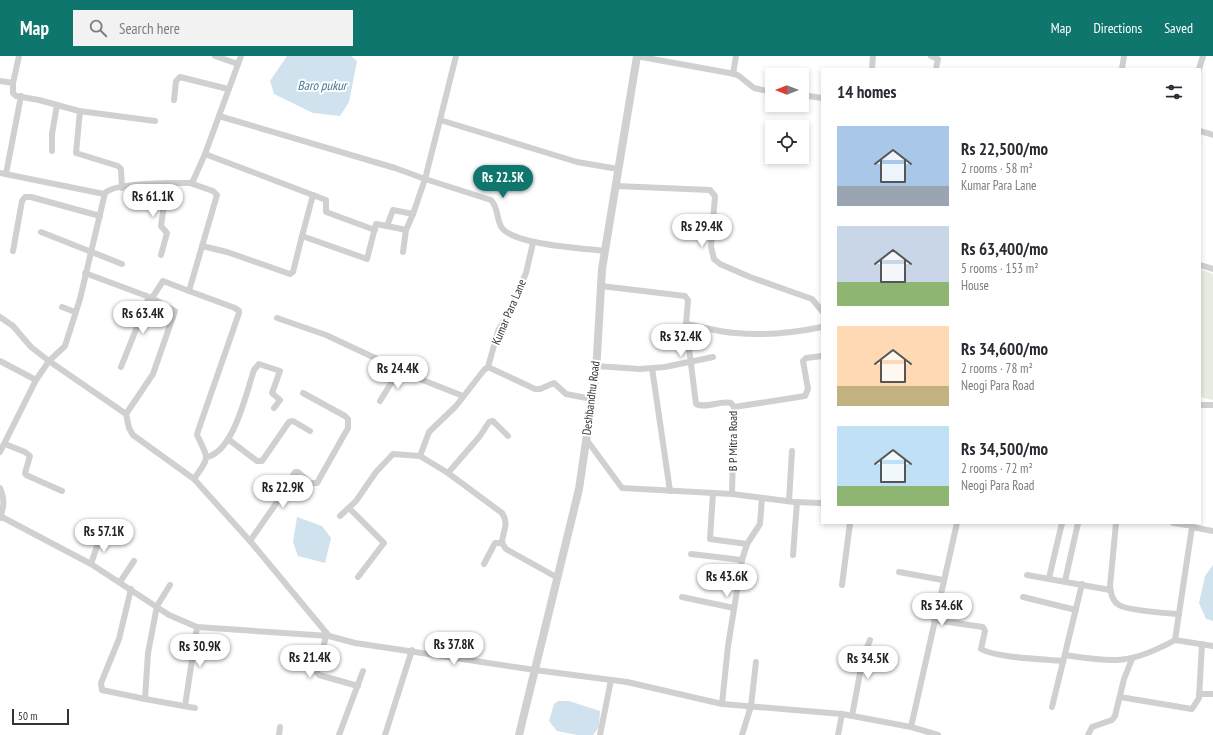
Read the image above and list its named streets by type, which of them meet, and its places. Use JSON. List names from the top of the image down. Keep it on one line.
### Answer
{"streets":{"street":["Kumar Para Lane","Deshbandhu Road","B P Mitra Road"]},"crossings":[["Deshbandhu Road","B P Mitra Road"]],"water":["Baro pukur"],"scale_bar":"50 m","north":"left","page":{"header":"Map","search":"Search here","nav":["Map","Directions","Saved"],"heading":"14 homes","list":[{"name":"Rs 22,500/mo","note":"2 rooms · 58 m² · Kumar Para Lane"},{"name":"Rs 63,400/mo","note":"5 rooms · 153 m² · House"},{"name":"Rs 34,600/mo","note":"2 rooms · 78 m² · Neogi Para Road"},{"name":"Rs 34,500/mo","note":"2 rooms · 72 m² · Neogi Para Road"}],"price":["Rs 22.5K","Rs 61.1K","Rs 29.4K","Rs 63.4K","Rs 32.4K","Rs 24.4K","Rs 22.9K","Rs 57.1K","Rs 43.6K","Rs 34.6K","Rs 37.8K","Rs 30.9K","Rs 21.4K","Rs 34.5K"],"scale":"50 m"}}
